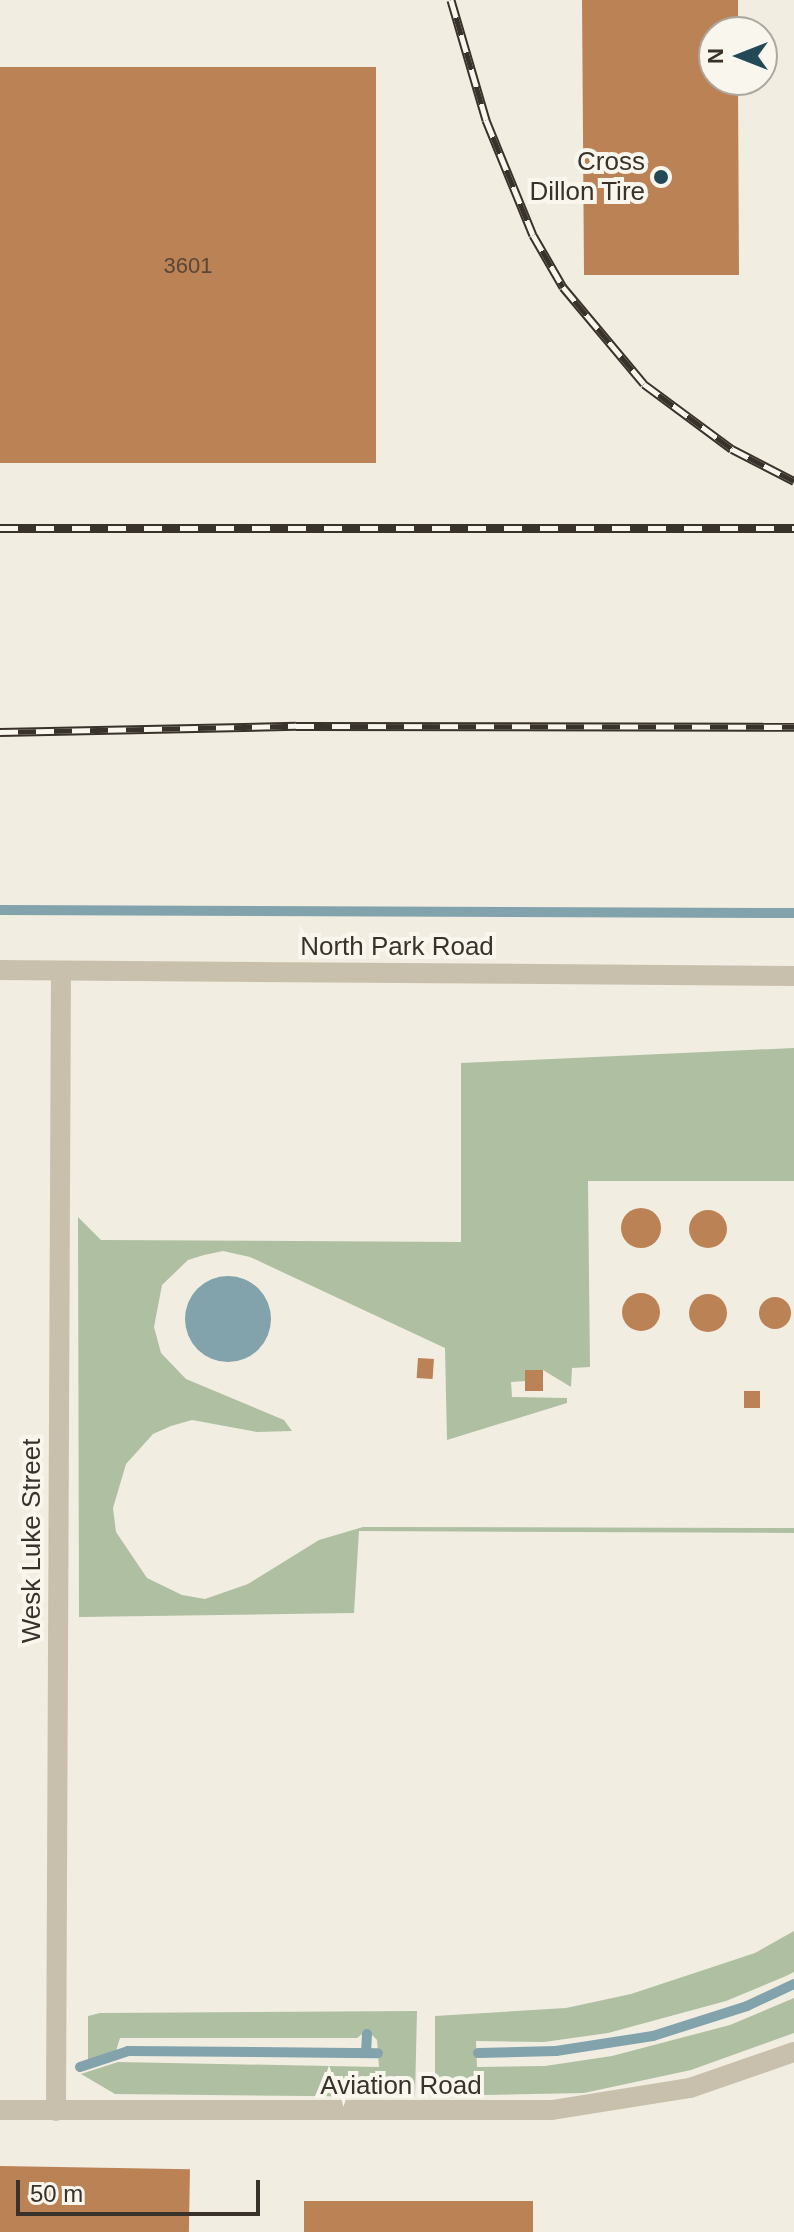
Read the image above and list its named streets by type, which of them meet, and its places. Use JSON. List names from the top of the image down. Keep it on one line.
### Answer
{"streets":{"street":["North Park Road","Wesk Luke Street","Aviation Road"]},"crossings":[["North Park Road","Wesk Luke Street"],["Wesk Luke Street","Aviation Road"]],"places":["Cross Dillon Tire"],"house_numbers":["3601"],"scale_bar":"50 m","north":"left"}
